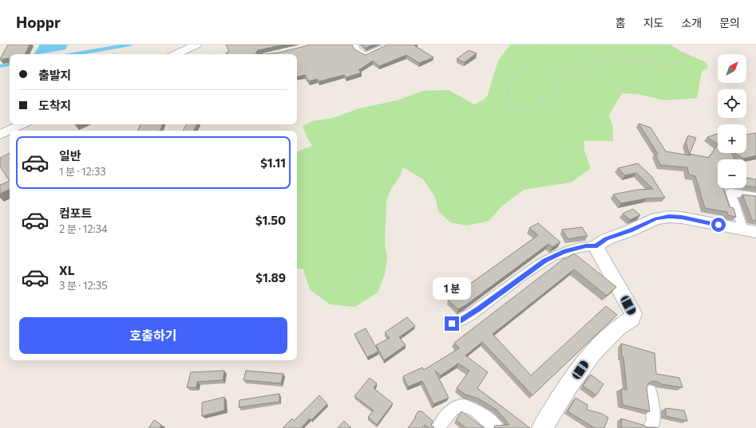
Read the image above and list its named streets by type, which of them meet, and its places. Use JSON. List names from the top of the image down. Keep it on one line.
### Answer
{"north":"top right","page":{"header":"Hoppr","nav":["홈","지도","소개","문의"],"map_buttons":["+","−"],"banner":["출발지","도착지"],"list":[{"name":"일반","note":"1 분 · 12:33","value":"$1.11"},{"name":"컴포트","note":"2 분 · 12:34","value":"$1.50"},{"name":"XL","note":"3 분 · 12:35","value":"$1.89"}],"bubble":"1 분","buttons":"호출하기"}}
